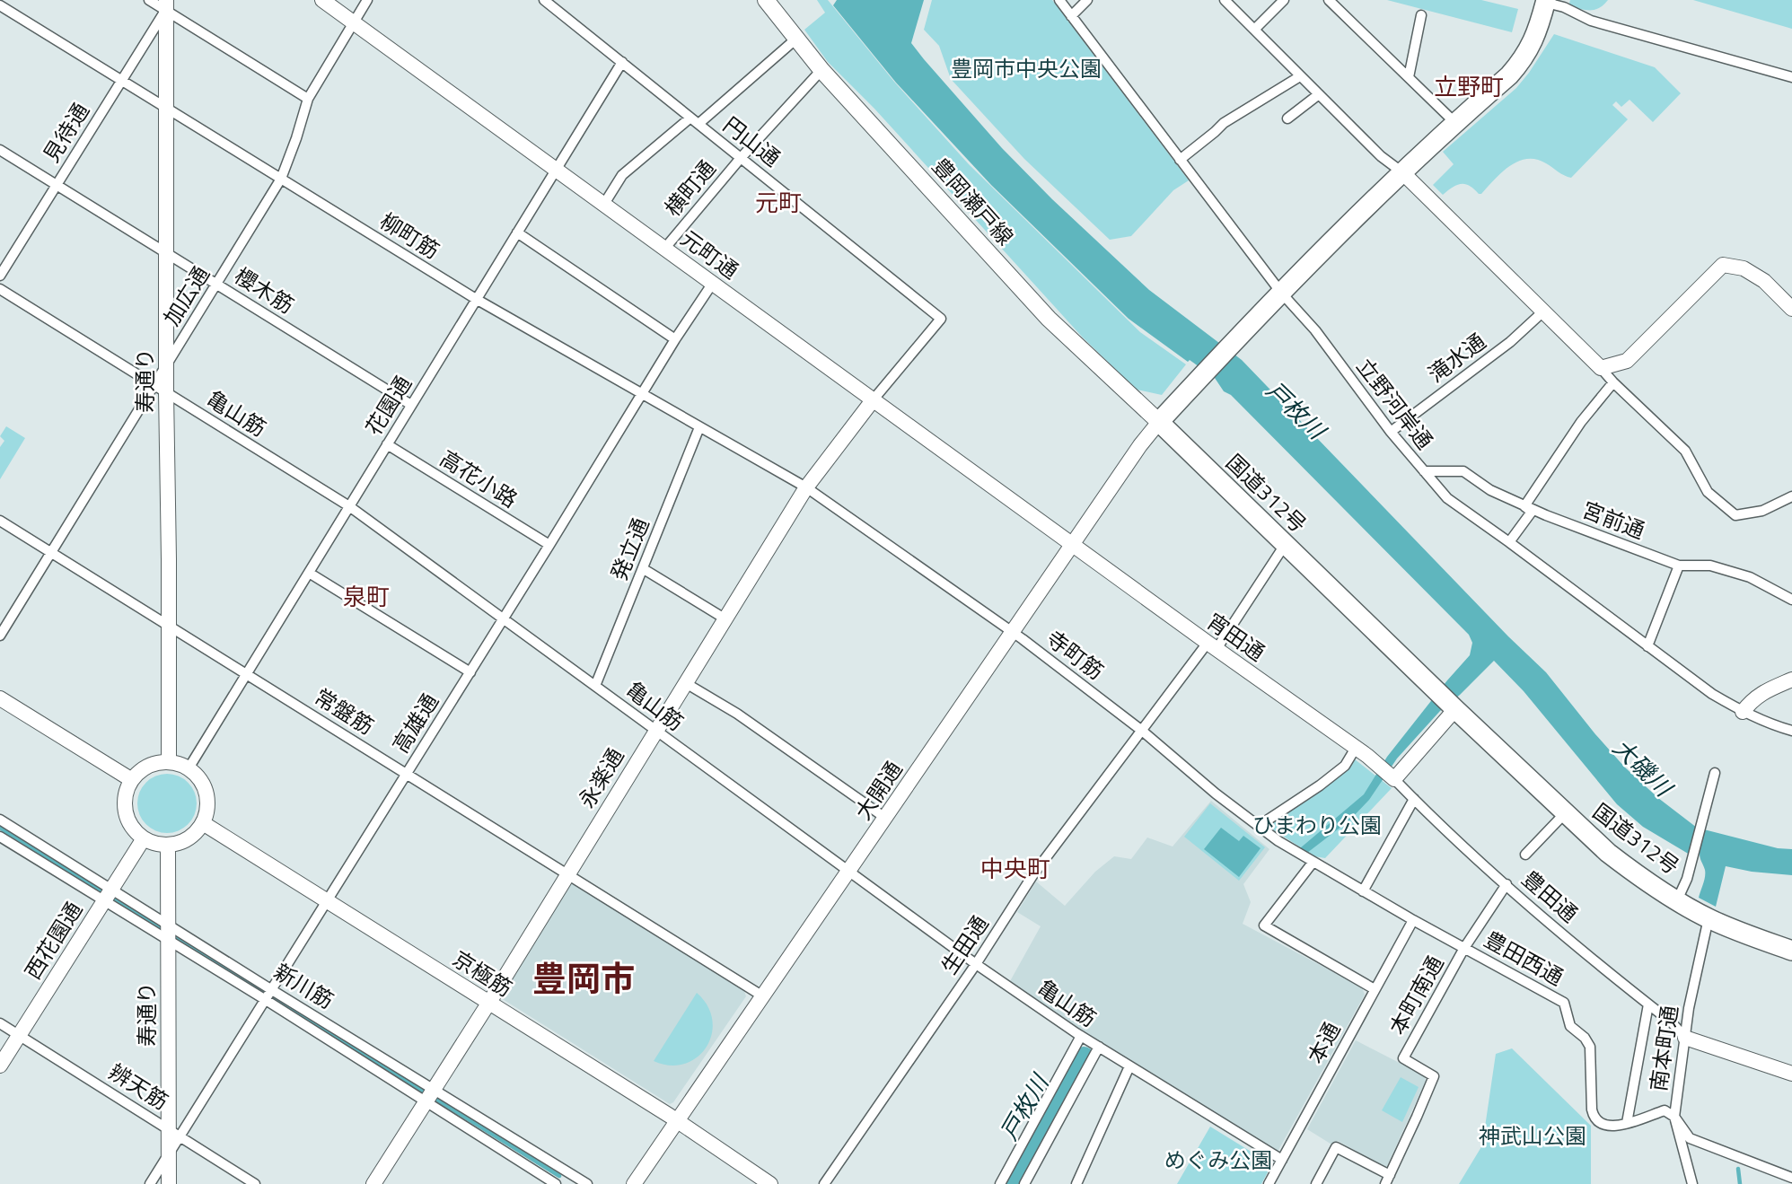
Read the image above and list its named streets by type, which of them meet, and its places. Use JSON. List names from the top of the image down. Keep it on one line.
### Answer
{"streets":{"highway":["国道312号"],"main road":["豊岡瀬戸線"],"street":["見待通","円山通","横町通","柳町筋","元町通","櫻木筋","加広通","滝水通","寿通り","立野河岸通","花園通","亀山筋","高花小路","宮前通","発立通","宵田通","寺町筋","常盤筋","高雄通","永楽通","大開通","豊田通","西花園通","生田通","豊田西通","京極筋","新川筋","本町南通","本通","南本町通","辨天筋"]},"crossings":[["見待通","柳町筋"],["見待通","櫻木筋"],["見待通","寿通り"],["円山通","横町通"],["円山通","元町通"],["円山通","花園通"],["円山通","永楽通"],["横町通","豊岡瀬戸線"],["横町通","元町通"],["豊岡瀬戸線","国道312号"],["豊岡瀬戸線","大開通"],["柳町筋","加広通"],["柳町筋","寿通り"],["柳町筋","花園通"],["柳町筋","発立通"],["柳町筋","寺町筋"],["柳町筋","高雄通"],["柳町筋","永楽通"],["元町通","加広通"],["元町通","花園通"],["元町通","宵田通"],["元町通","高雄通"],["元町通","永楽通"],["元町通","大開通"],["櫻木筋","加広通"],["櫻木筋","寿通り"],["櫻木筋","花園通"],["加広通","寿通り"],["滝水通","立野河岸通"],["寿通り","花園通"],["寿通り","亀山筋"],["寿通り","常盤筋"],["寿通り","高雄通"],["寿通り","西花園通"],["寿通り","京極筋"],["寿通り","新川筋"],["寿通り","辨天筋"],["立野河岸通","宮前通"],["花園通","亀山筋"],["花園通","高花小路"],["花園通","常盤筋"],["花園通","西花園通"],["花園通","京極筋"],["亀山筋","発立通"],["亀山筋","高雄通"],["亀山筋","永楽通"],["亀山筋","大開通"],["亀山筋","生田通"],["亀山筋","本通"],["高花小路","高雄通"],["国道312号","大開通"],["国道312号","生田通"],["国道312号","南本町通"],["宵田通","大開通"],["宵田通","豊田通"],["宵田通","生田通"],["寺町筋","永楽通"],["寺町筋","大開通"],["寺町筋","生田通"],["寺町筋","豊田西通"],["常盤筋","高雄通"],["常盤筋","永楽通"],["常盤筋","大開通"],["高雄通","京極筋"],["高雄通","新川筋"],["高雄通","辨天筋"],["永楽通","京極筋"],["永楽通","新川筋"],["大開通","京極筋"],["豊田通","本町南通"],["豊田通","南本町通"],["西花園通","京極筋"],["西花園通","新川筋"],["西花園通","辨天筋"],["豊田西通","本町南通"],["豊田西通","本通"],["豊田西通","南本町通"]],"districts":["立野町","元町","泉町","中央町","豊岡市"],"water":["戸枚川","大磯川"],"parks":["豊岡市中央公園","ひまわり公園","神武山公園","めぐみ公園"]}
